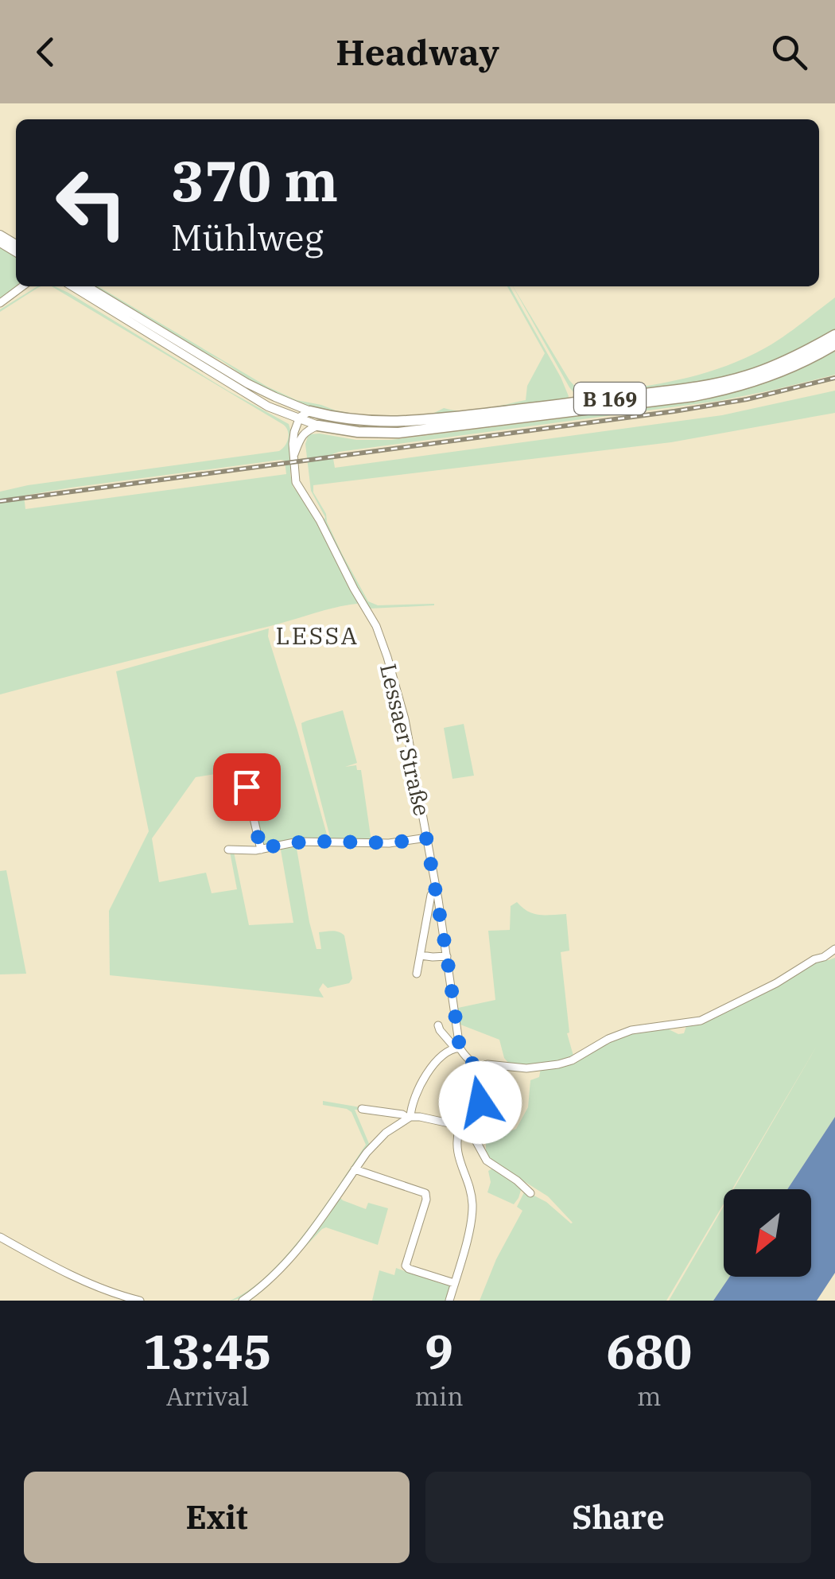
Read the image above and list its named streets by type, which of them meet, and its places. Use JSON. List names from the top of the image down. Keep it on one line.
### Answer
{"streets":{"highway":["B 169"],"street":["Lessaer Straße"]},"crossings":[["B 169","Lessaer Straße"]],"districts":["LESSA"],"north":"bottom left","page":{"header":"Headway","turn":["370 m","Mühlweg"],"eta":["13:45","Arrival","9","min","680","m"],"buttons":["Exit","Share"]}}
